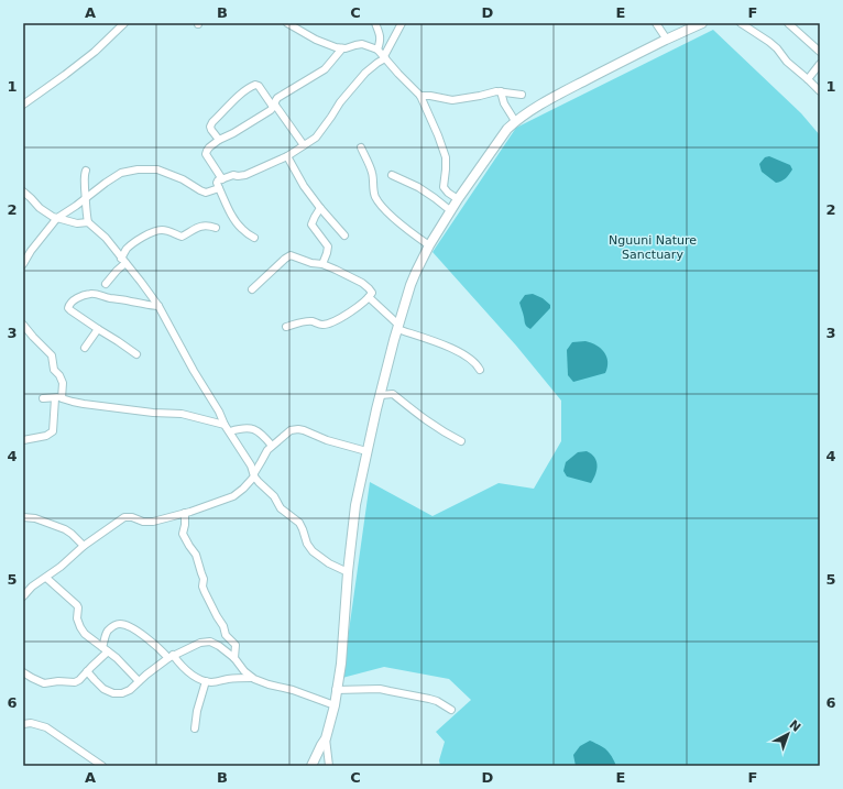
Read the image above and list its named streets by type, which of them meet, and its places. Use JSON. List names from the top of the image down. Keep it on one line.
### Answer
{"parks":["Nguuni Nature Sanctuary"],"north":"top right","grid":{"columns":["A","B","C","D","E","F"],"rows":["1","2","3","4","5","6"]}}
